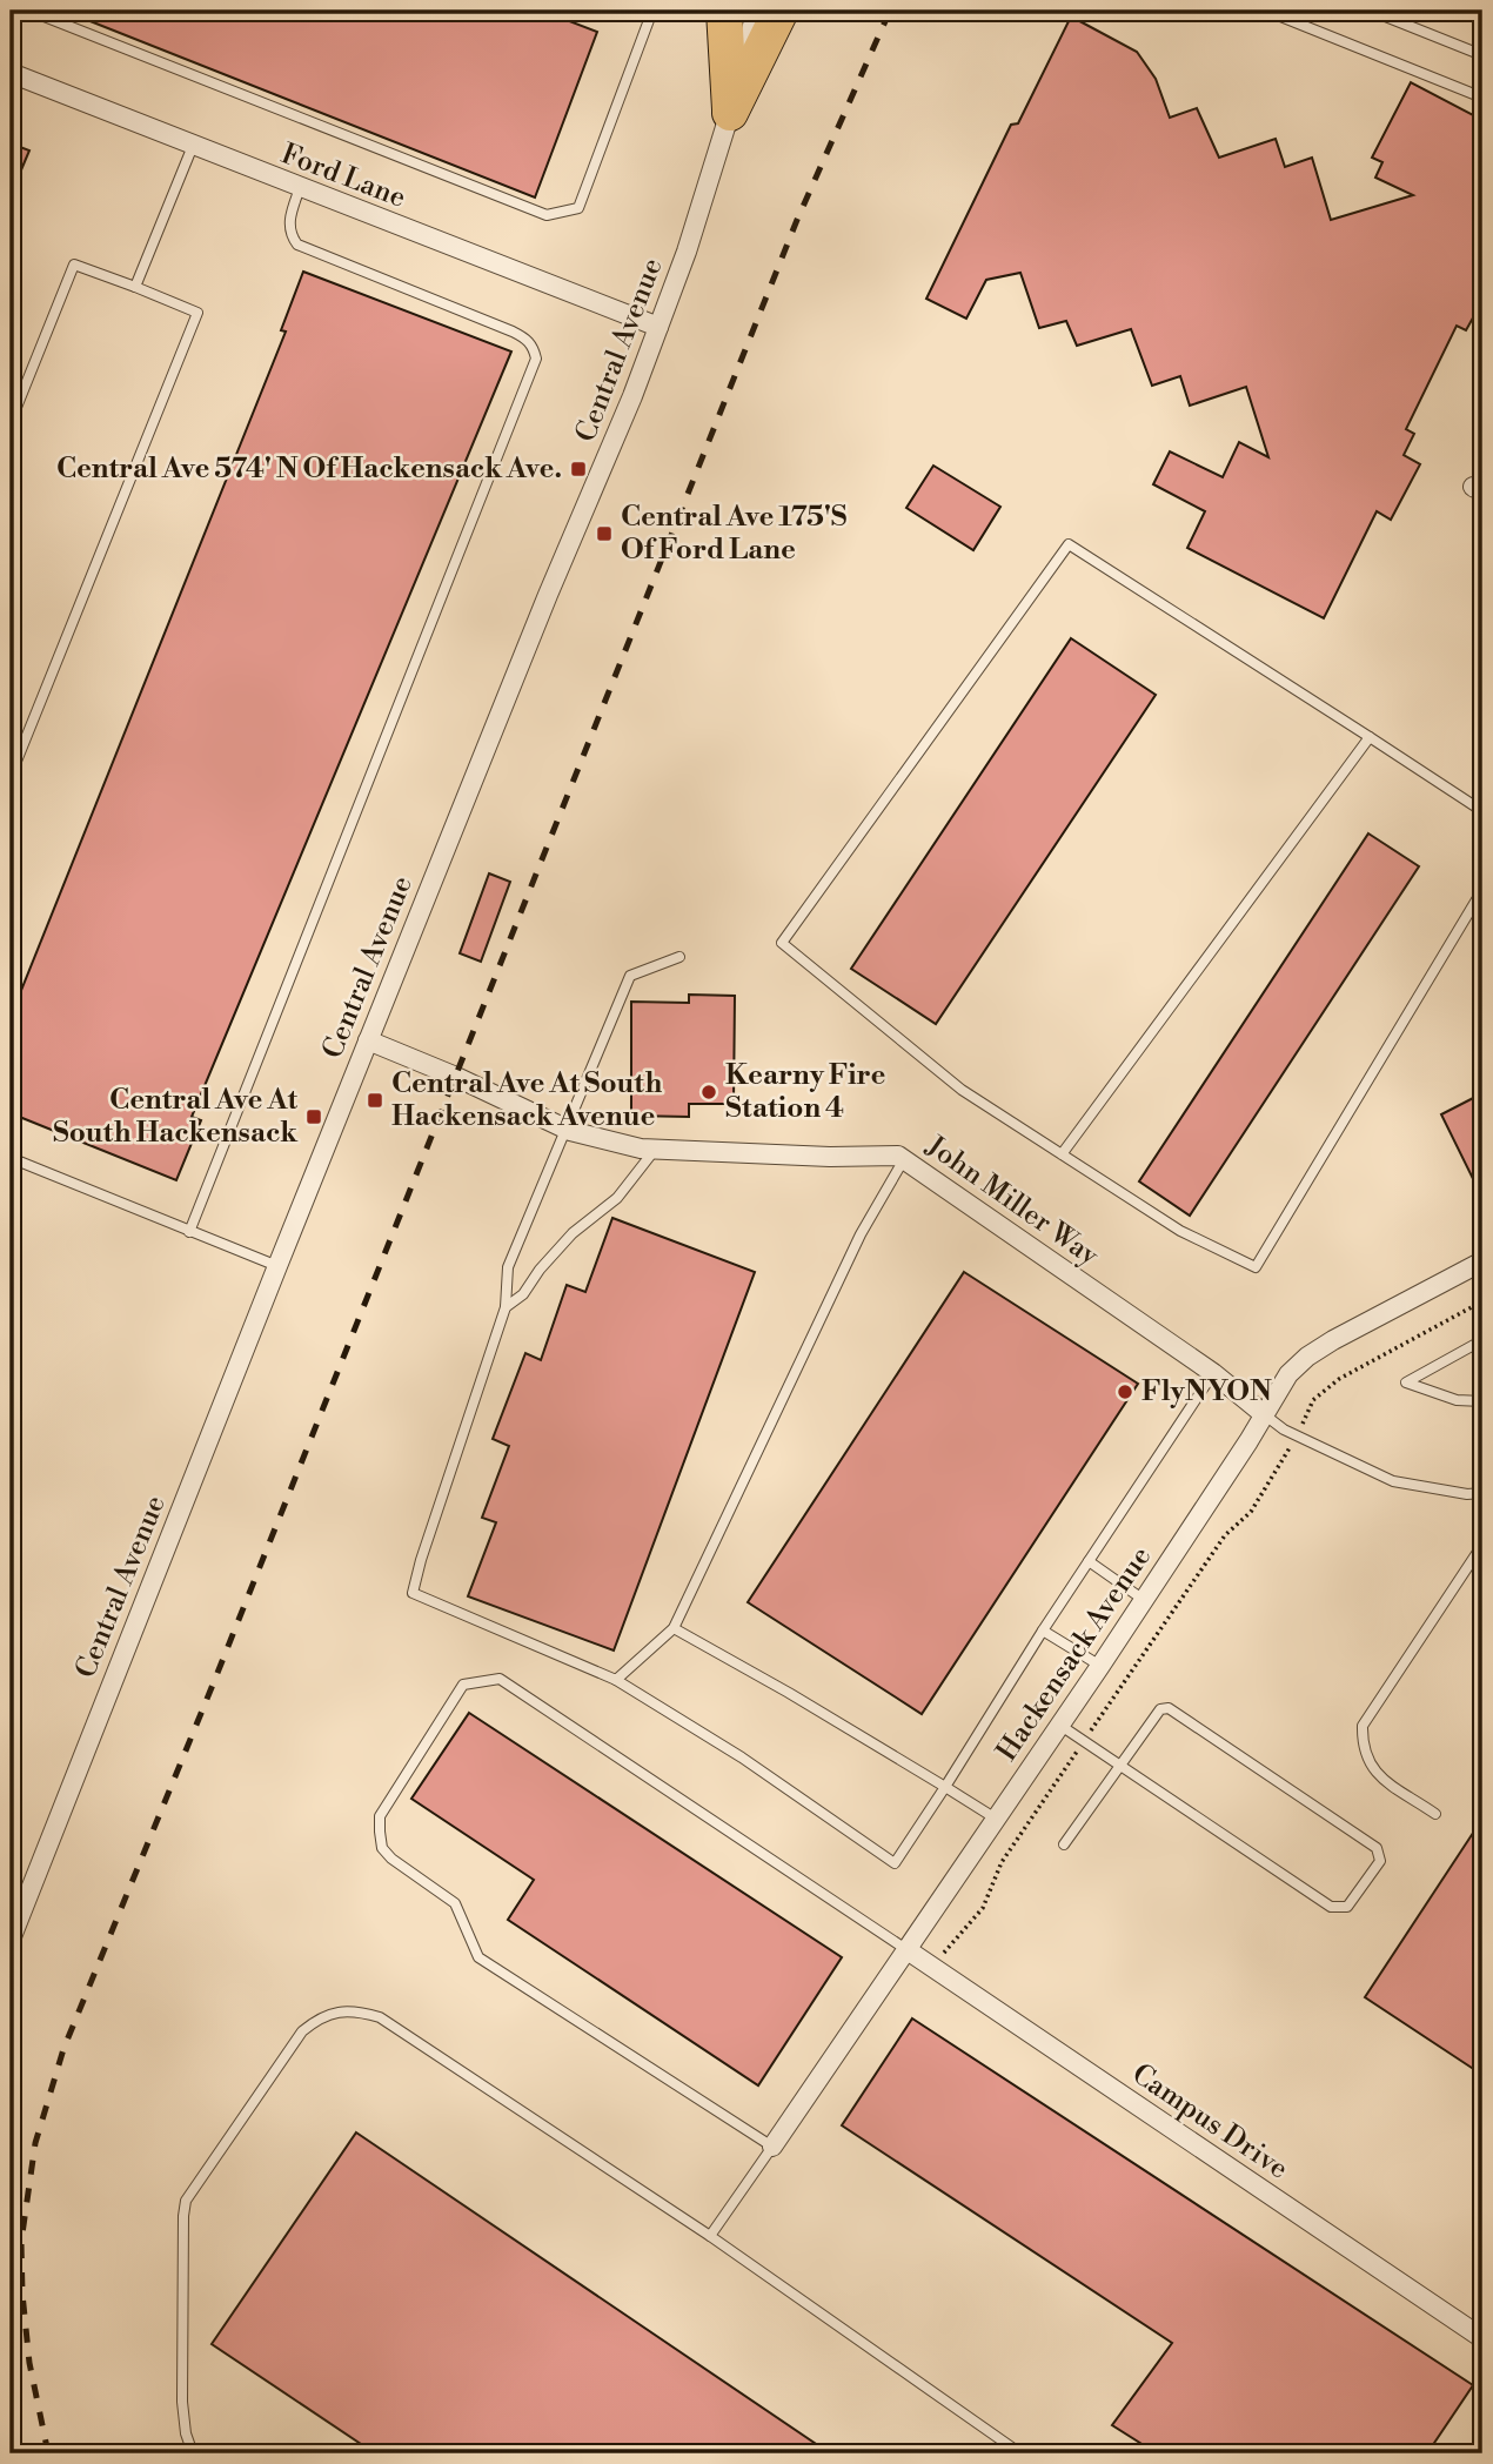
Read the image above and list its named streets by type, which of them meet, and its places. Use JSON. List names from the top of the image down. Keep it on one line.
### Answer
{"streets":{"street":["Ford Lane","Central Avenue","John Miller Way","Hackensack Avenue","Campus Drive"]},"crossings":[["Ford Lane","Central Avenue"],["Central Avenue","John Miller Way"],["John Miller Way","Hackensack Avenue"],["Hackensack Avenue","Campus Drive"]],"places":{"transit":["Central Ave 574' N Of Hackensack Ave.","Central Ave 175'S Of Ford Lane","Central Ave At South Hackensack Avenue","Central Ave At South Hackensack"],"other":["Kearny Fire Station 4","FlyNYON"]}}
